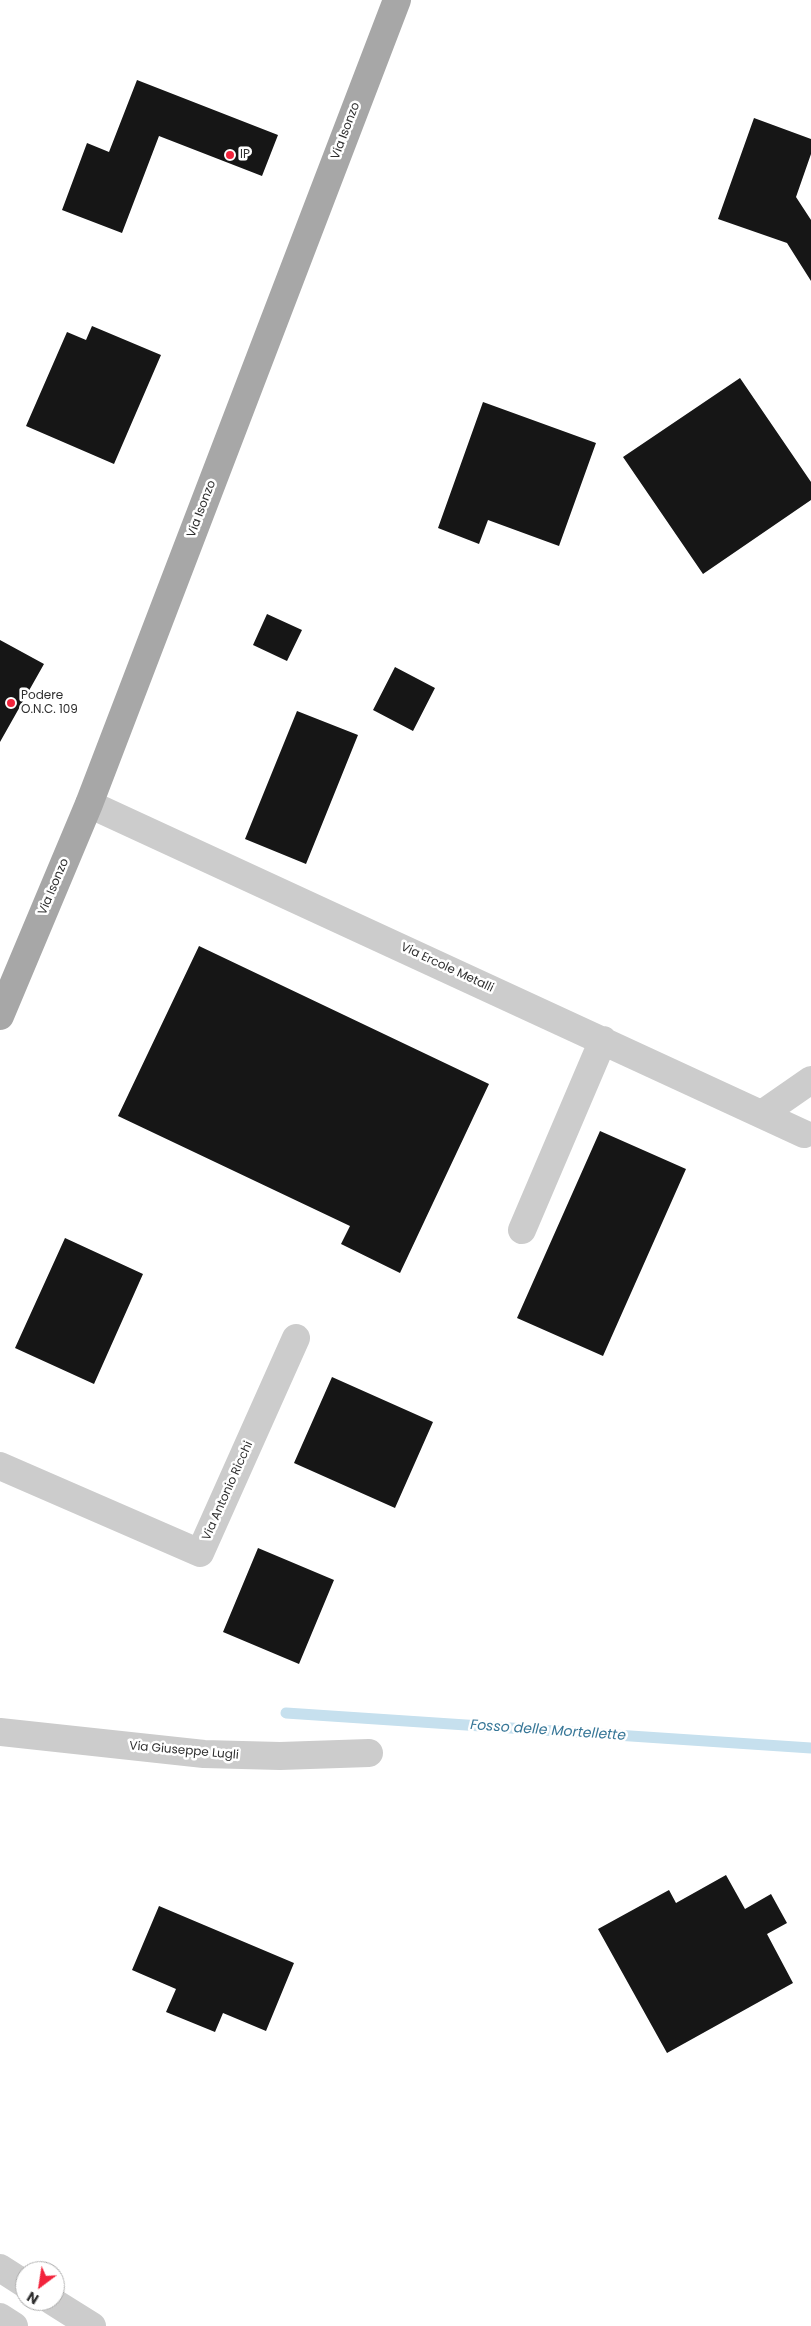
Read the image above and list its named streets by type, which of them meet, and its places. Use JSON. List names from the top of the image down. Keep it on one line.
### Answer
{"streets":{"main road":["Via Isonzo"],"street":["Via Ercole Metalli","Via Antonio Ricchi","Via Giuseppe Lugli"]},"crossings":[["Via Isonzo","Via Ercole Metalli"]],"water":["Fosso delle Mortellette"],"places":["IP","Podere O.N.C. 109"],"north":"bottom left"}
